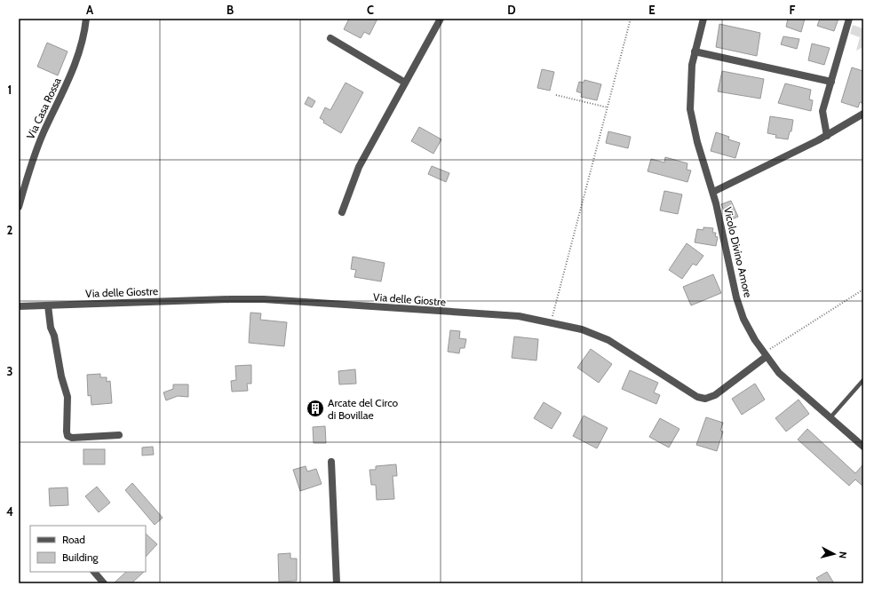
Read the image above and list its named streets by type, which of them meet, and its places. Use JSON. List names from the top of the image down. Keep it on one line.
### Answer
{"streets":{"street":["Via Casa Rossa","Vicolo Divino Amore","Via delle Giostre"]},"crossings":[["Vicolo Divino Amore","Via delle Giostre"]],"places":{"building":["Arcate del Circo di Bovillae"]},"legend":["Road","Building"],"north":"right","grid":{"columns":["A","B","C","D","E","F"],"rows":["1","2","3","4"]}}
